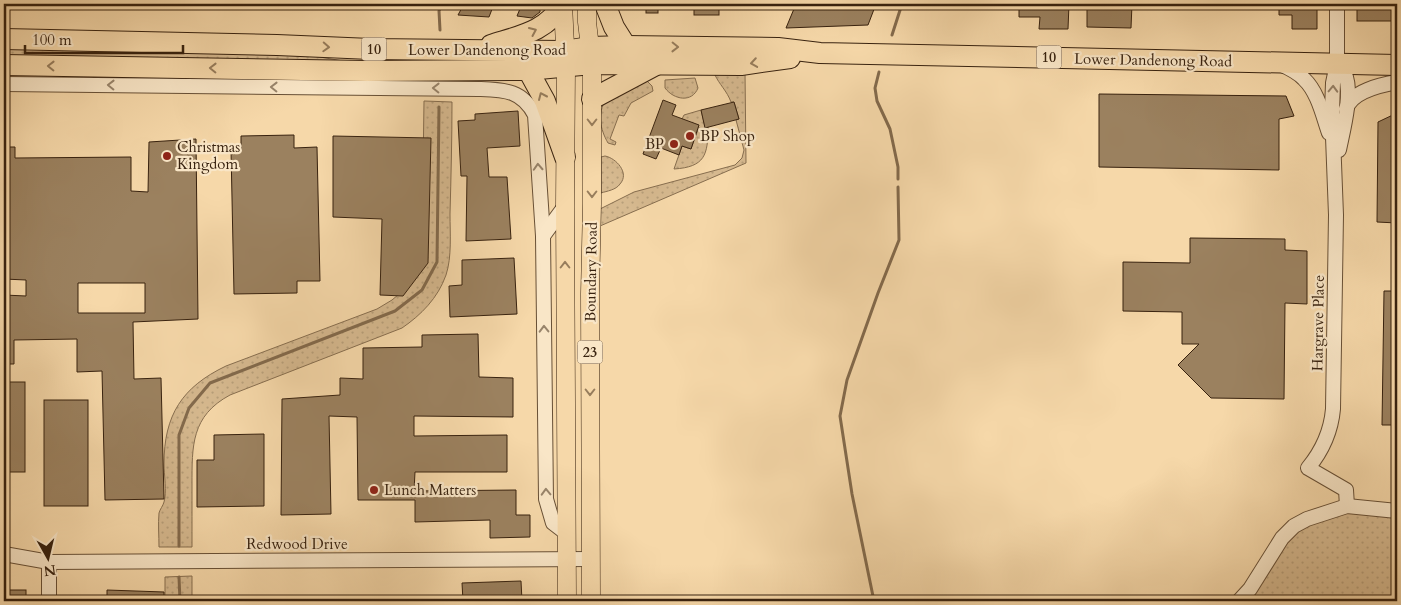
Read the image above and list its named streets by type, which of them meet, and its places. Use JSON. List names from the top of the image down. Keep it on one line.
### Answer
{"streets":{"highway":["10","Lower Dandenong Road"],"main road":["Boundary Road","23"],"street":["Hargrave Place","Redwood Drive"]},"crossings":[["Lower Dandenong Road","Boundary Road"],["Lower Dandenong Road","Hargrave Place"],["Boundary Road","Redwood Drive"]],"places":["BP Shop","BP","Christmas Kingdom","Lunch Matters"],"scale_bar":"100 m","north":"bottom"}
